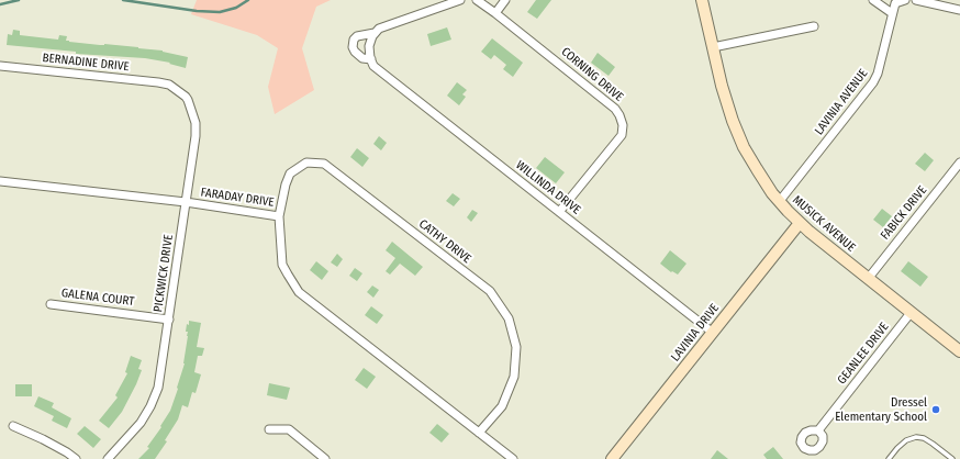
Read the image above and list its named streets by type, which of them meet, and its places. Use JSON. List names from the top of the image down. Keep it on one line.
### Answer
{"streets":{"street":["BERNADINE DRIVE","CORNING DRIVE","LAVINIA AVENUE","WILLINDA DRIVE","FARADAY DRIVE","FABICK DRIVE","MUSICK AVENUE","CATHY DRIVE","PICKWICK DRIVE","GALENA COURT","LAVINIA DRIVE","GEANLEE DRIVE"]},"crossings":[["BERNADINE DRIVE","PICKWICK DRIVE"],["CORNING DRIVE","WILLINDA DRIVE"],["LAVINIA AVENUE","MUSICK AVENUE"],["WILLINDA DRIVE","LAVINIA DRIVE"],["FARADAY DRIVE","CATHY DRIVE"],["FARADAY DRIVE","PICKWICK DRIVE"],["FABICK DRIVE","MUSICK AVENUE"],["MUSICK AVENUE","LAVINIA DRIVE"],["MUSICK AVENUE","GEANLEE DRIVE"],["PICKWICK DRIVE","GALENA COURT"]],"places":["Dressel Elementary School"]}
